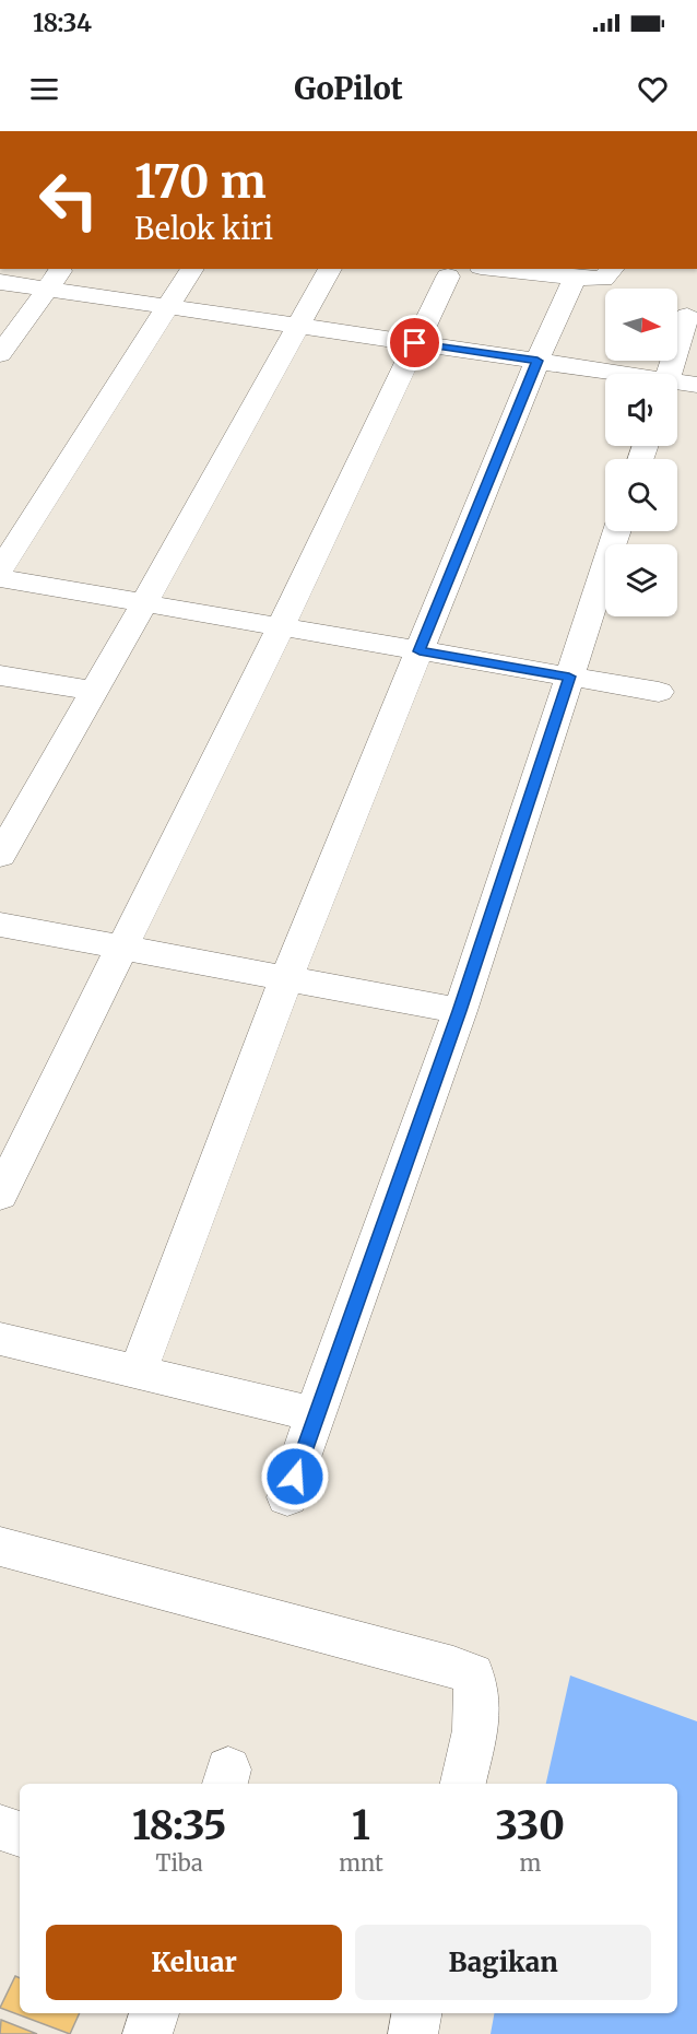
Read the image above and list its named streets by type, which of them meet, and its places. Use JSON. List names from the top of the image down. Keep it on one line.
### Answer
{"north":"right","page":{"status":"18:34","header":"GoPilot","turn":["170 m","Belok kiri"],"eta":["18:35","Tiba","1","mnt","330","m"],"buttons":["Keluar","Bagikan"]}}
